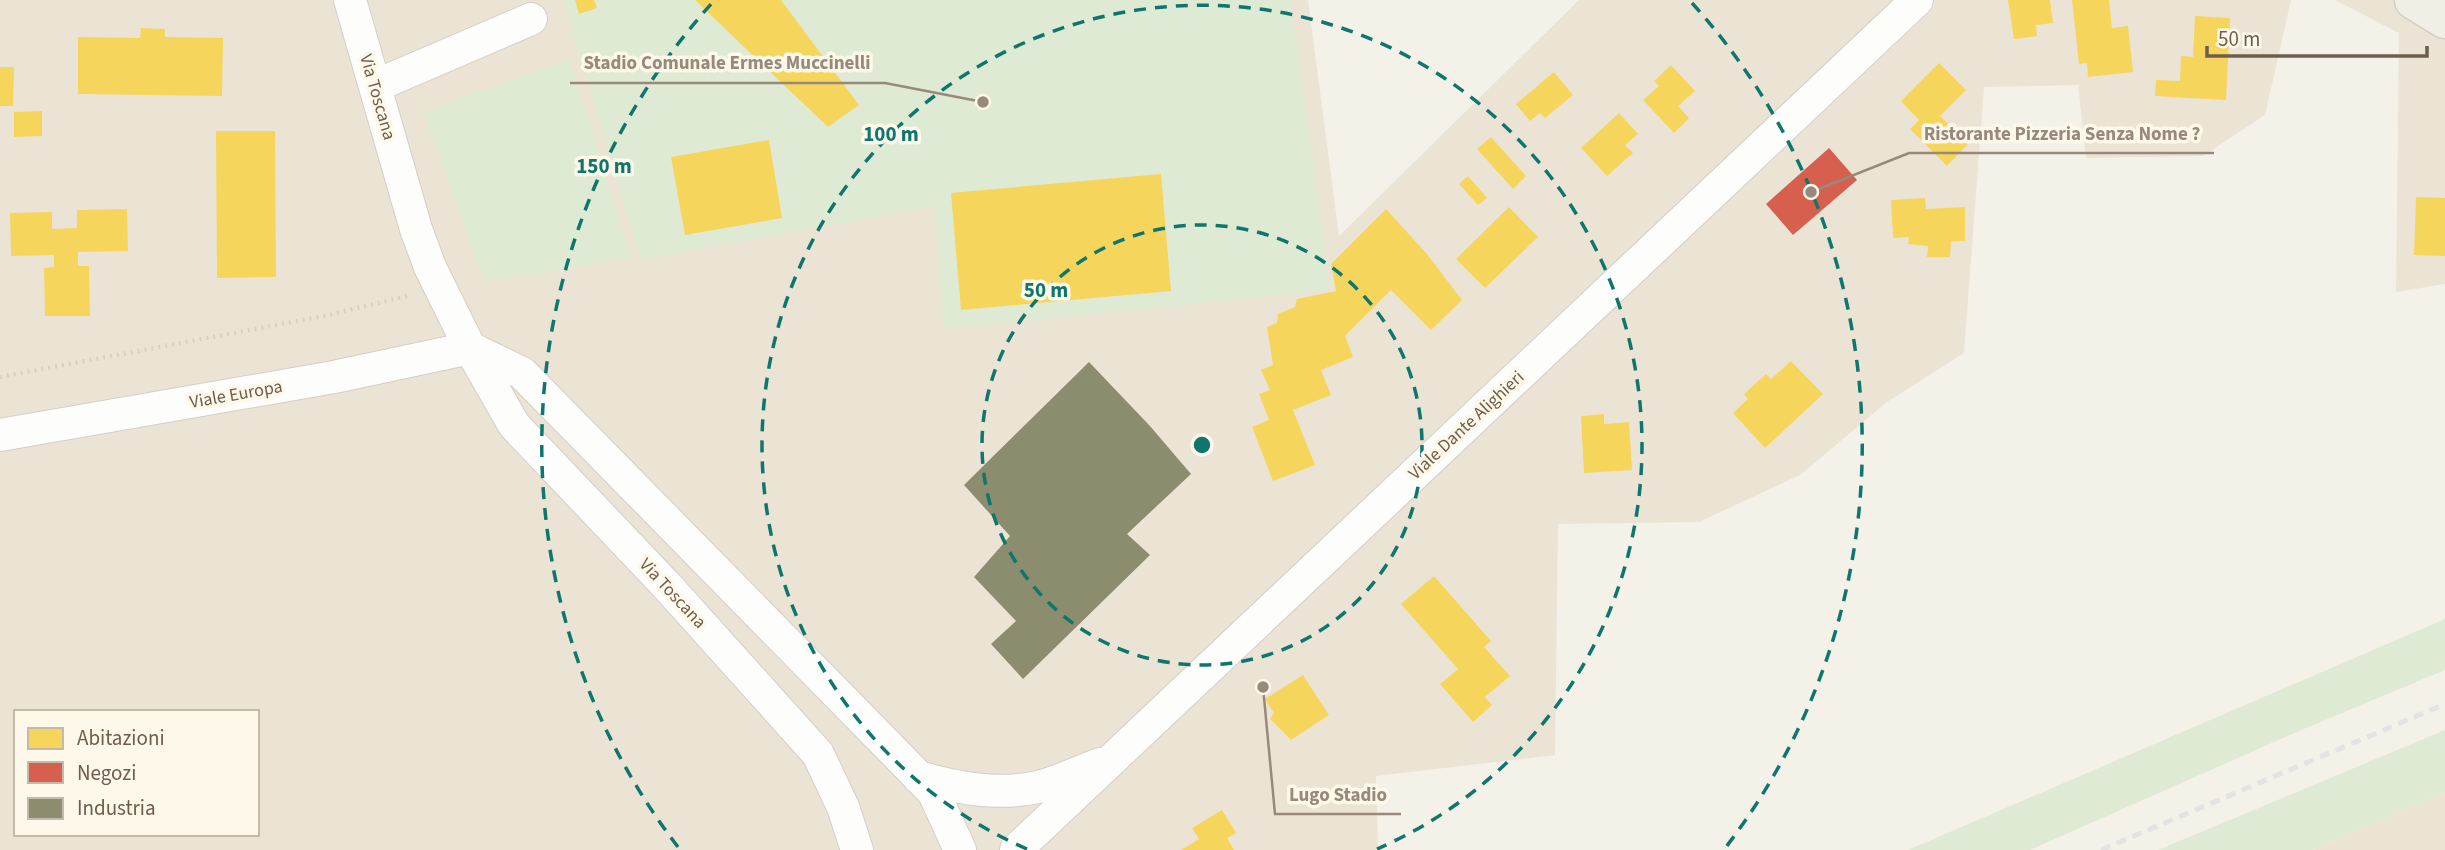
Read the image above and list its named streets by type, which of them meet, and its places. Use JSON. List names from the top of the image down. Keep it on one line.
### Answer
{"streets":{"street":["Via Toscana","Viale Europa","Viale Dante Alighieri"]},"crossings":[["Via Toscana","Viale Europa"]],"places":["Stadio Comunale Ermes Muccinelli","Ristorante Pizzeria Senza Nome ?","Lugo Stadio"],"legend":["Abitazioni","Negozi","Industria"],"scale_bar":"50 m","rings":["100 m","150 m","50 m"]}
